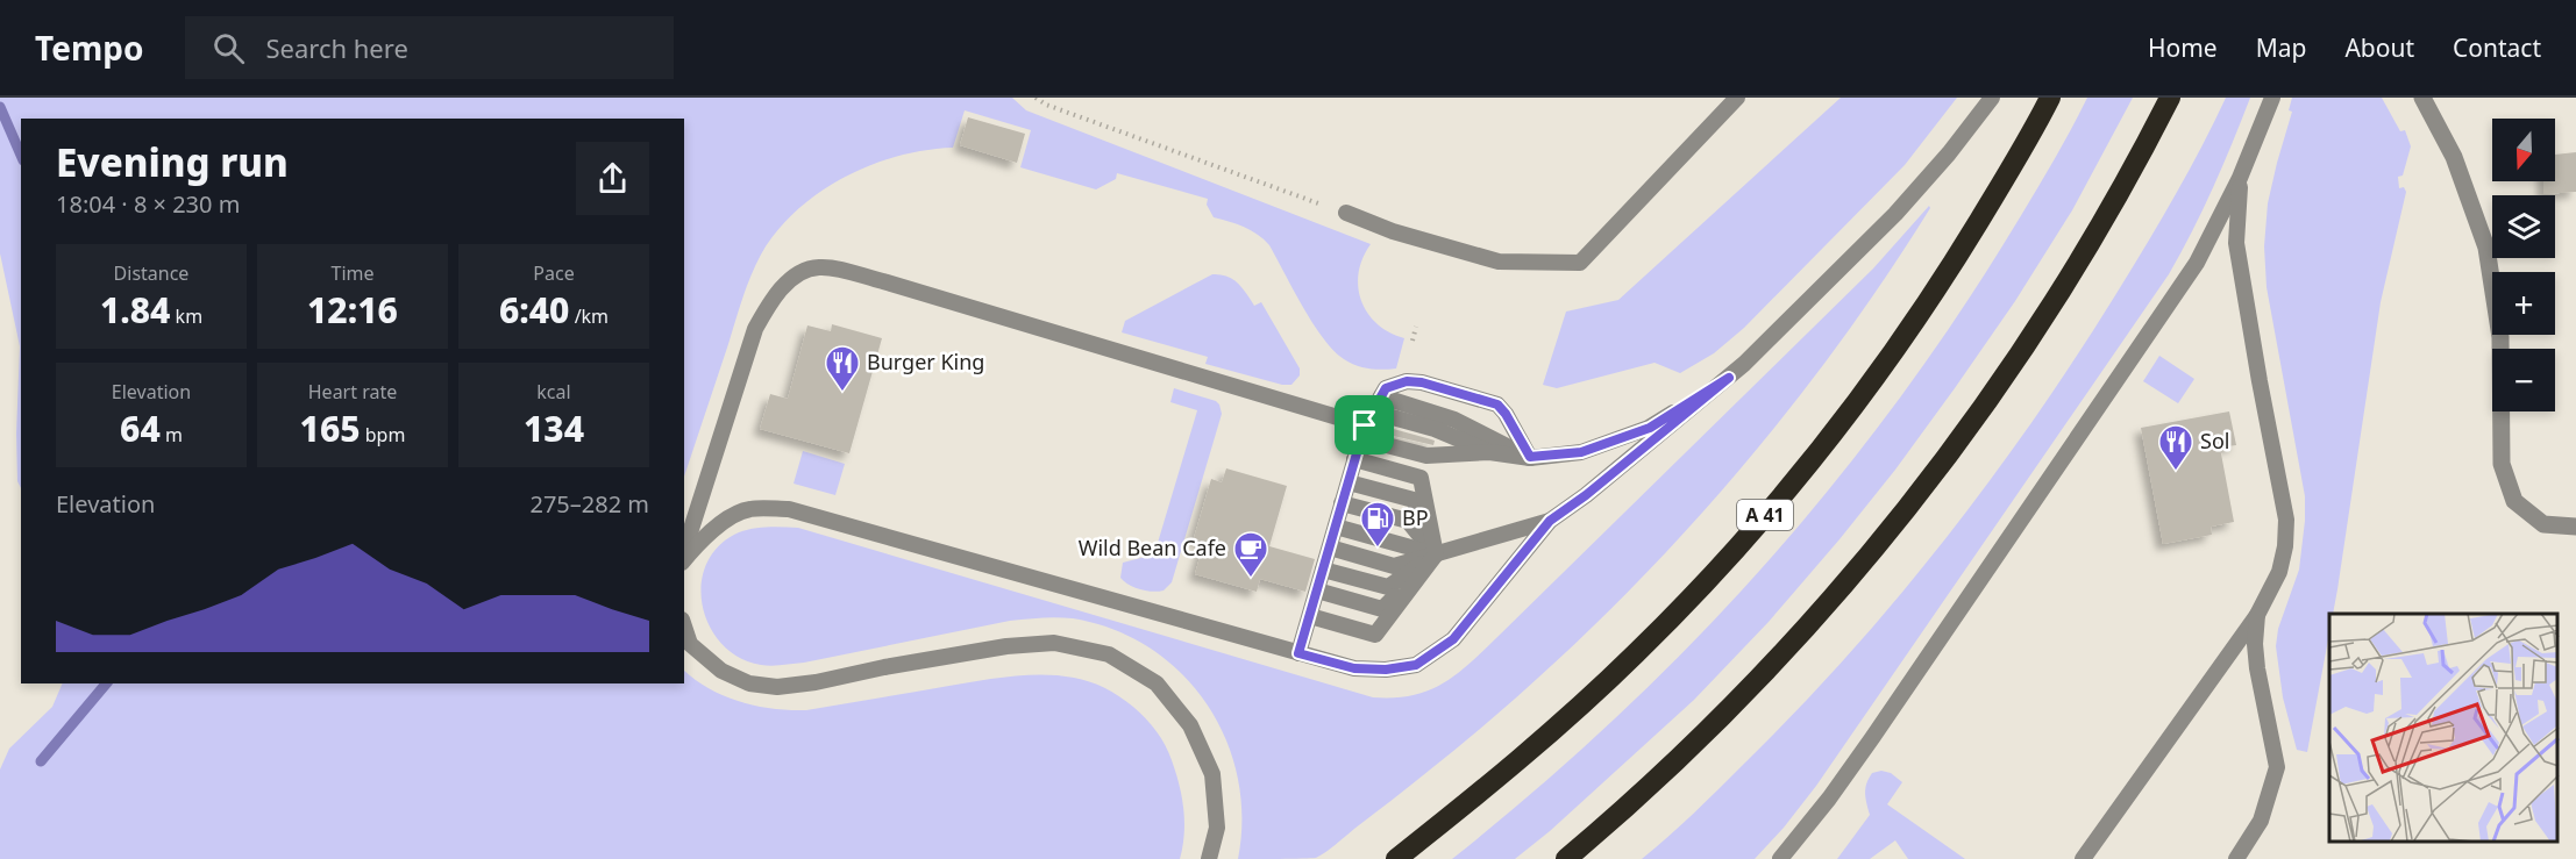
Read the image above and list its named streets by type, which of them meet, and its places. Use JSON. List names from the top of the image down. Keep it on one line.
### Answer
{"streets":{"highway":["A 41"]},"places":{"restaurant":["Burger King","Sol"],"fuel station":["BP"],"cafe":["Wild Bean Cafe"]},"north":"bottom","page":{"header":"Tempo","search":"Search here","nav":["Home","Map","About","Contact"],"map_buttons":["+","−"],"heading":["Evening run","18:04 · 8 × 230 m"],"stats":[["Distance","1.84 km"],["Time","12:16"],["Pace","6:40 /km"],["Elevation","64 m"],["Heart rate","165 bpm"],["kcal","134"]],"chart":["Elevation","275–282 m"]}}
